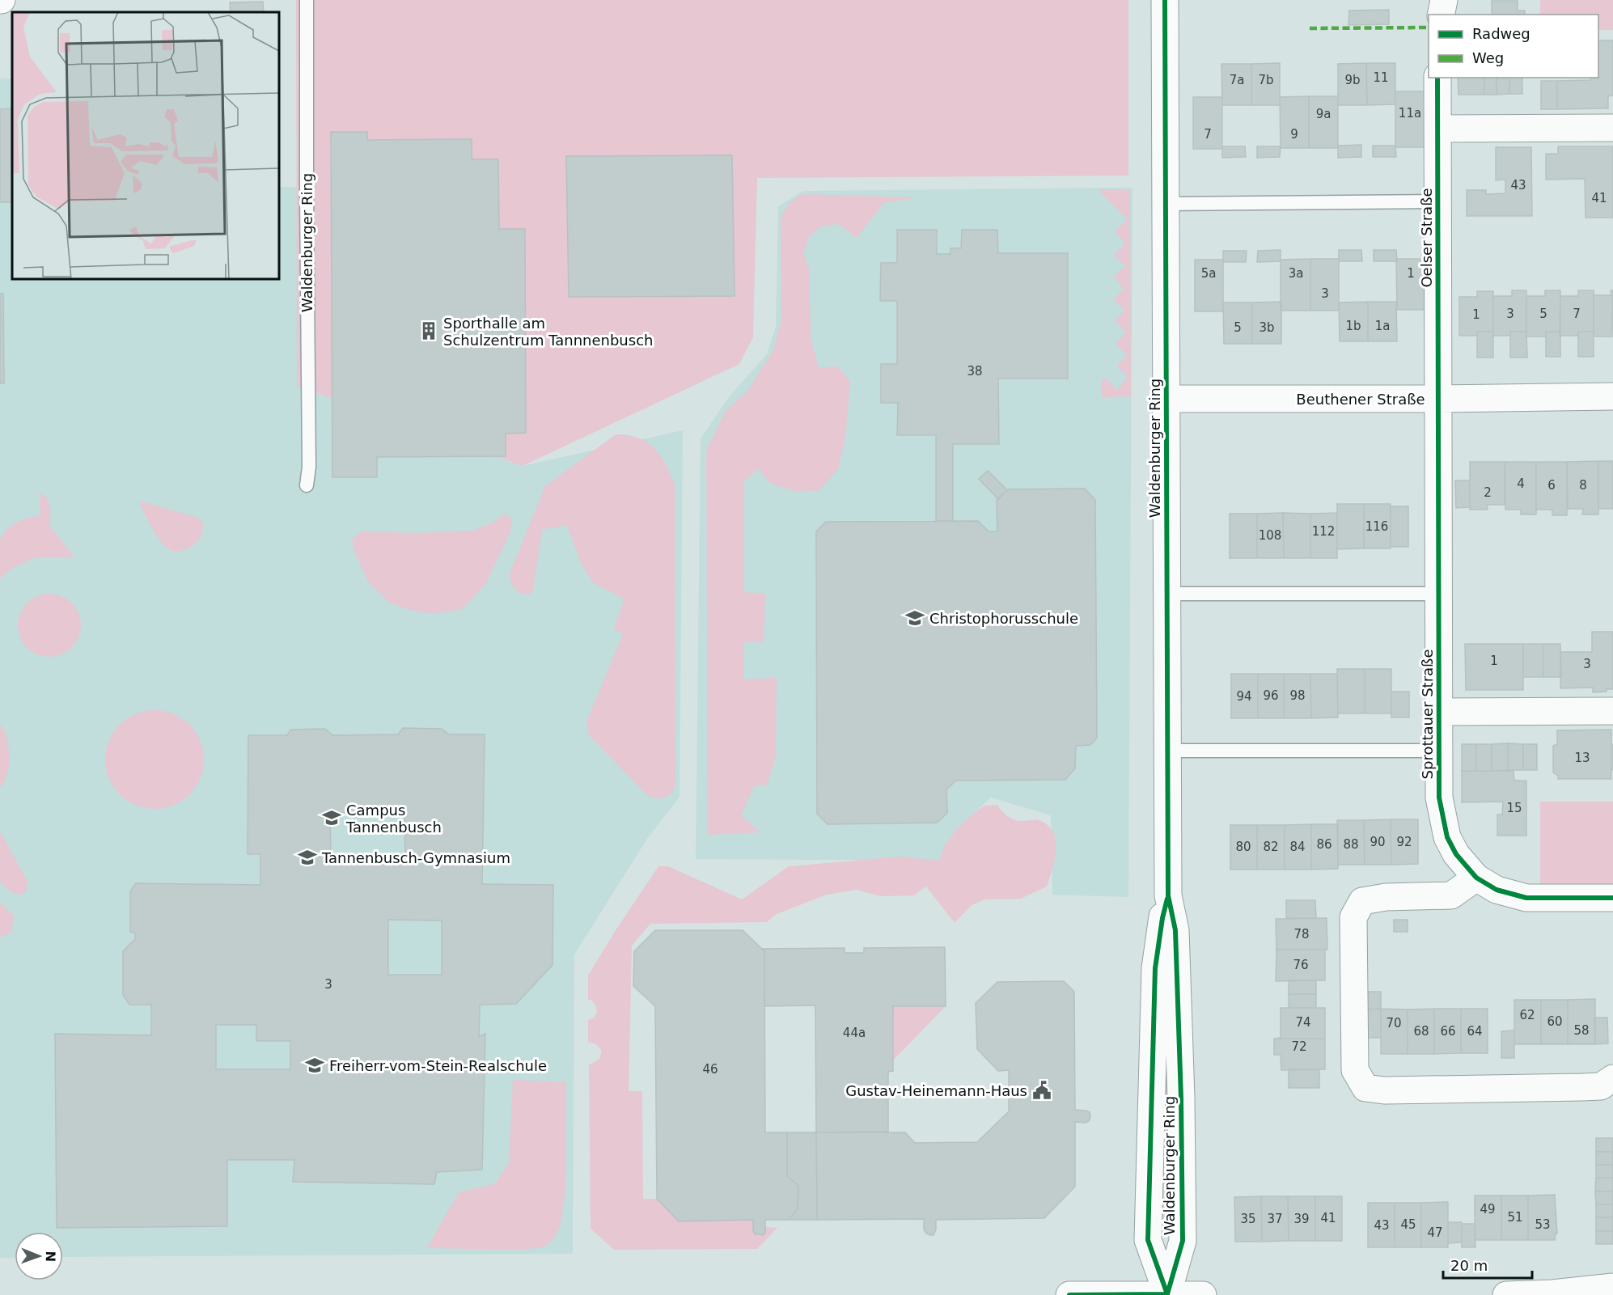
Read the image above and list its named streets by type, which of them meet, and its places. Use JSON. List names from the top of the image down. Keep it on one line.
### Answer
{"streets":{"street":["Oelser Straße","Waldenburger Ring","Beuthener Straße","Sprottauer Straße"]},"crossings":[["Oelser Straße","Waldenburger Ring"],["Oelser Straße","Beuthener Straße"],["Oelser Straße","Sprottauer Straße"],["Waldenburger Ring","Beuthener Straße"],["Waldenburger Ring","Sprottauer Straße"],["Beuthener Straße","Sprottauer Straße"]],"places":{"building":["Sporthalle am Schulzentrum Tannnenbusch"],"school or university":["Christophorusschule","Campus Tannenbusch","Tannenbusch-Gymnasium","Freiherr-vom-Stein-Realschule"],"public building":["Gustav-Heinemann-Haus"]},"house_numbers":["11","7a","7b","9b","11a","9a","7","9","43","41","5a","3a","1","3","3","5","7","1","1b","1a","5","3b","38","4","6","8","2","116","112","108","1","3","96","98","94","13","15","90","92","86","88","80","82","84","78","76","3","62","60","74","70","58","68","66","64","44a","72","46","49","51","41","35","37","39","45","53","43","47"],"legend":["Radweg","Weg"],"scale_bar":"20 m","north":"right"}
